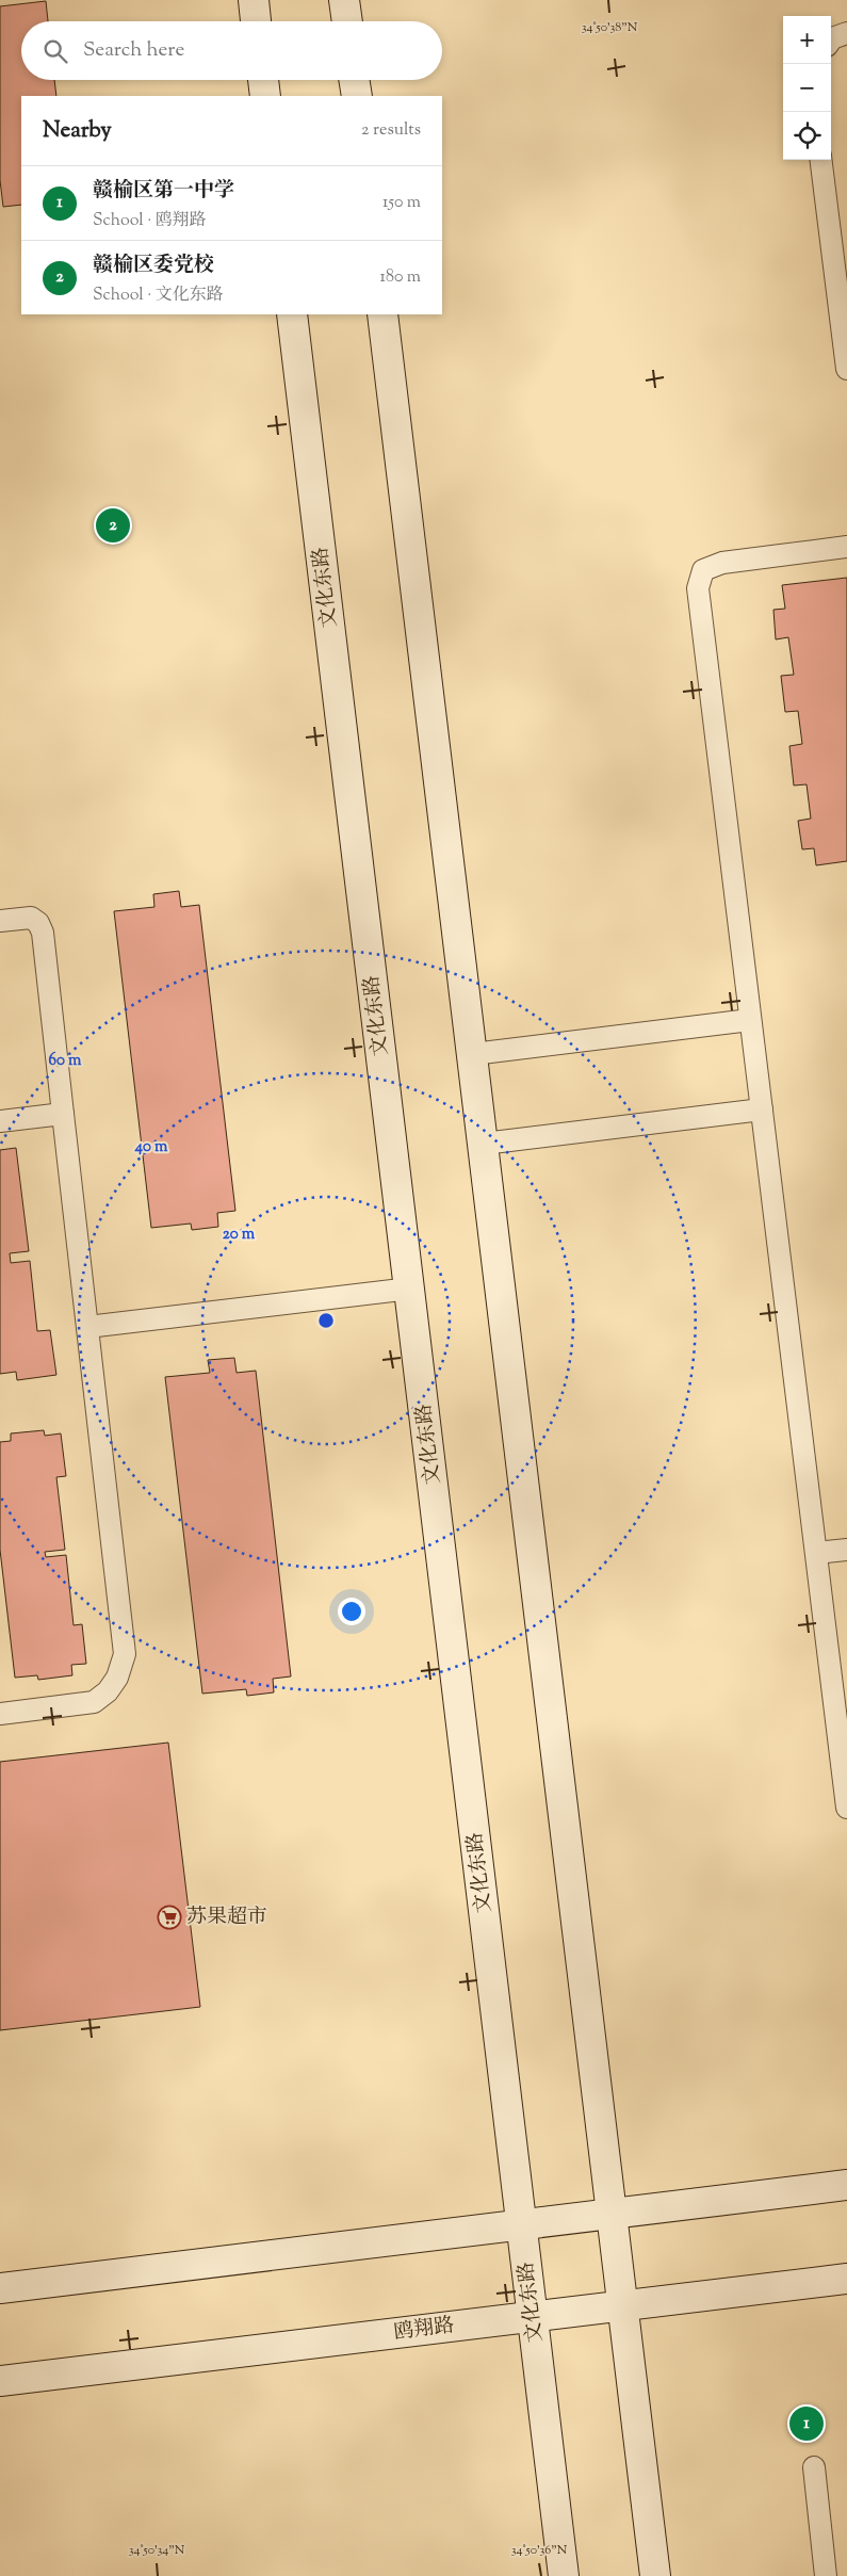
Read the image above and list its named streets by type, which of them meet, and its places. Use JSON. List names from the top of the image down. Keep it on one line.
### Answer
{"streets":{"main road":["文化东路","鸥翔路"]},"crossings":[["文化东路","鸥翔路"]],"places":{"supermarket":["苏果超市"]},"page":{"map_buttons":["+","−"],"search":"Search here","heading":["Nearby","2 results"],"list":[{"mark":"1","name":"赣榆区第一中学","note":"School · 鸥翔路","value":"150 m"},{"mark":"2","name":"赣榆区委党校","note":"School · 文化东路","value":"180 m"}],"pins":["2","1"]},"coordinates":["34°50'38\"N","34°50'34\"N","34°50'36\"N"],"rings":["60 m","40 m","20 m"]}
